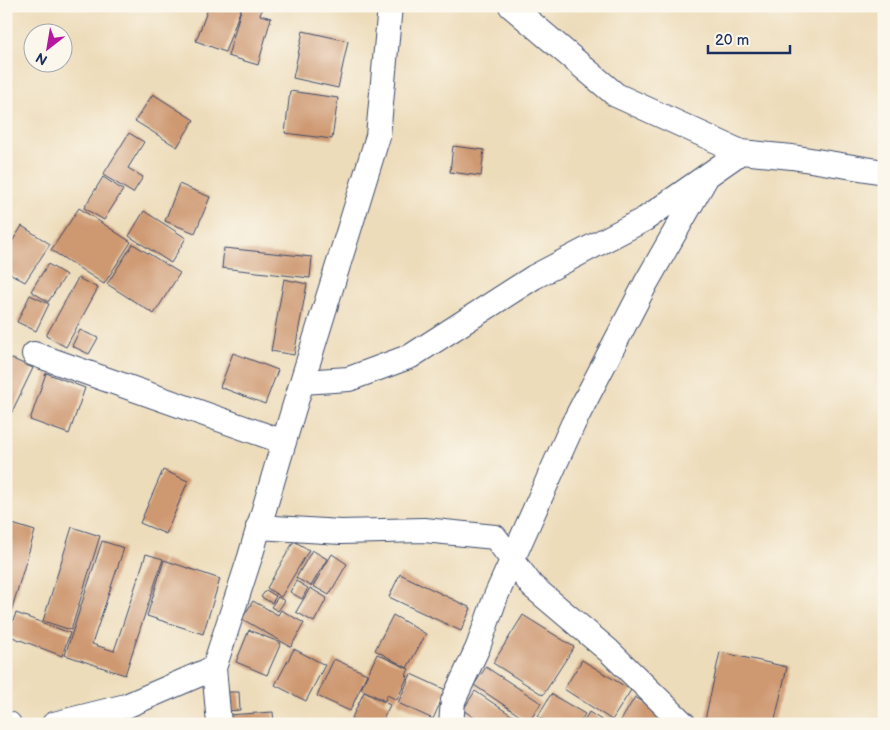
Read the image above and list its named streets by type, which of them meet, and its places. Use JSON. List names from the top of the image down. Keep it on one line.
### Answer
{"scale_bar":"20 m","north":"bottom left"}
